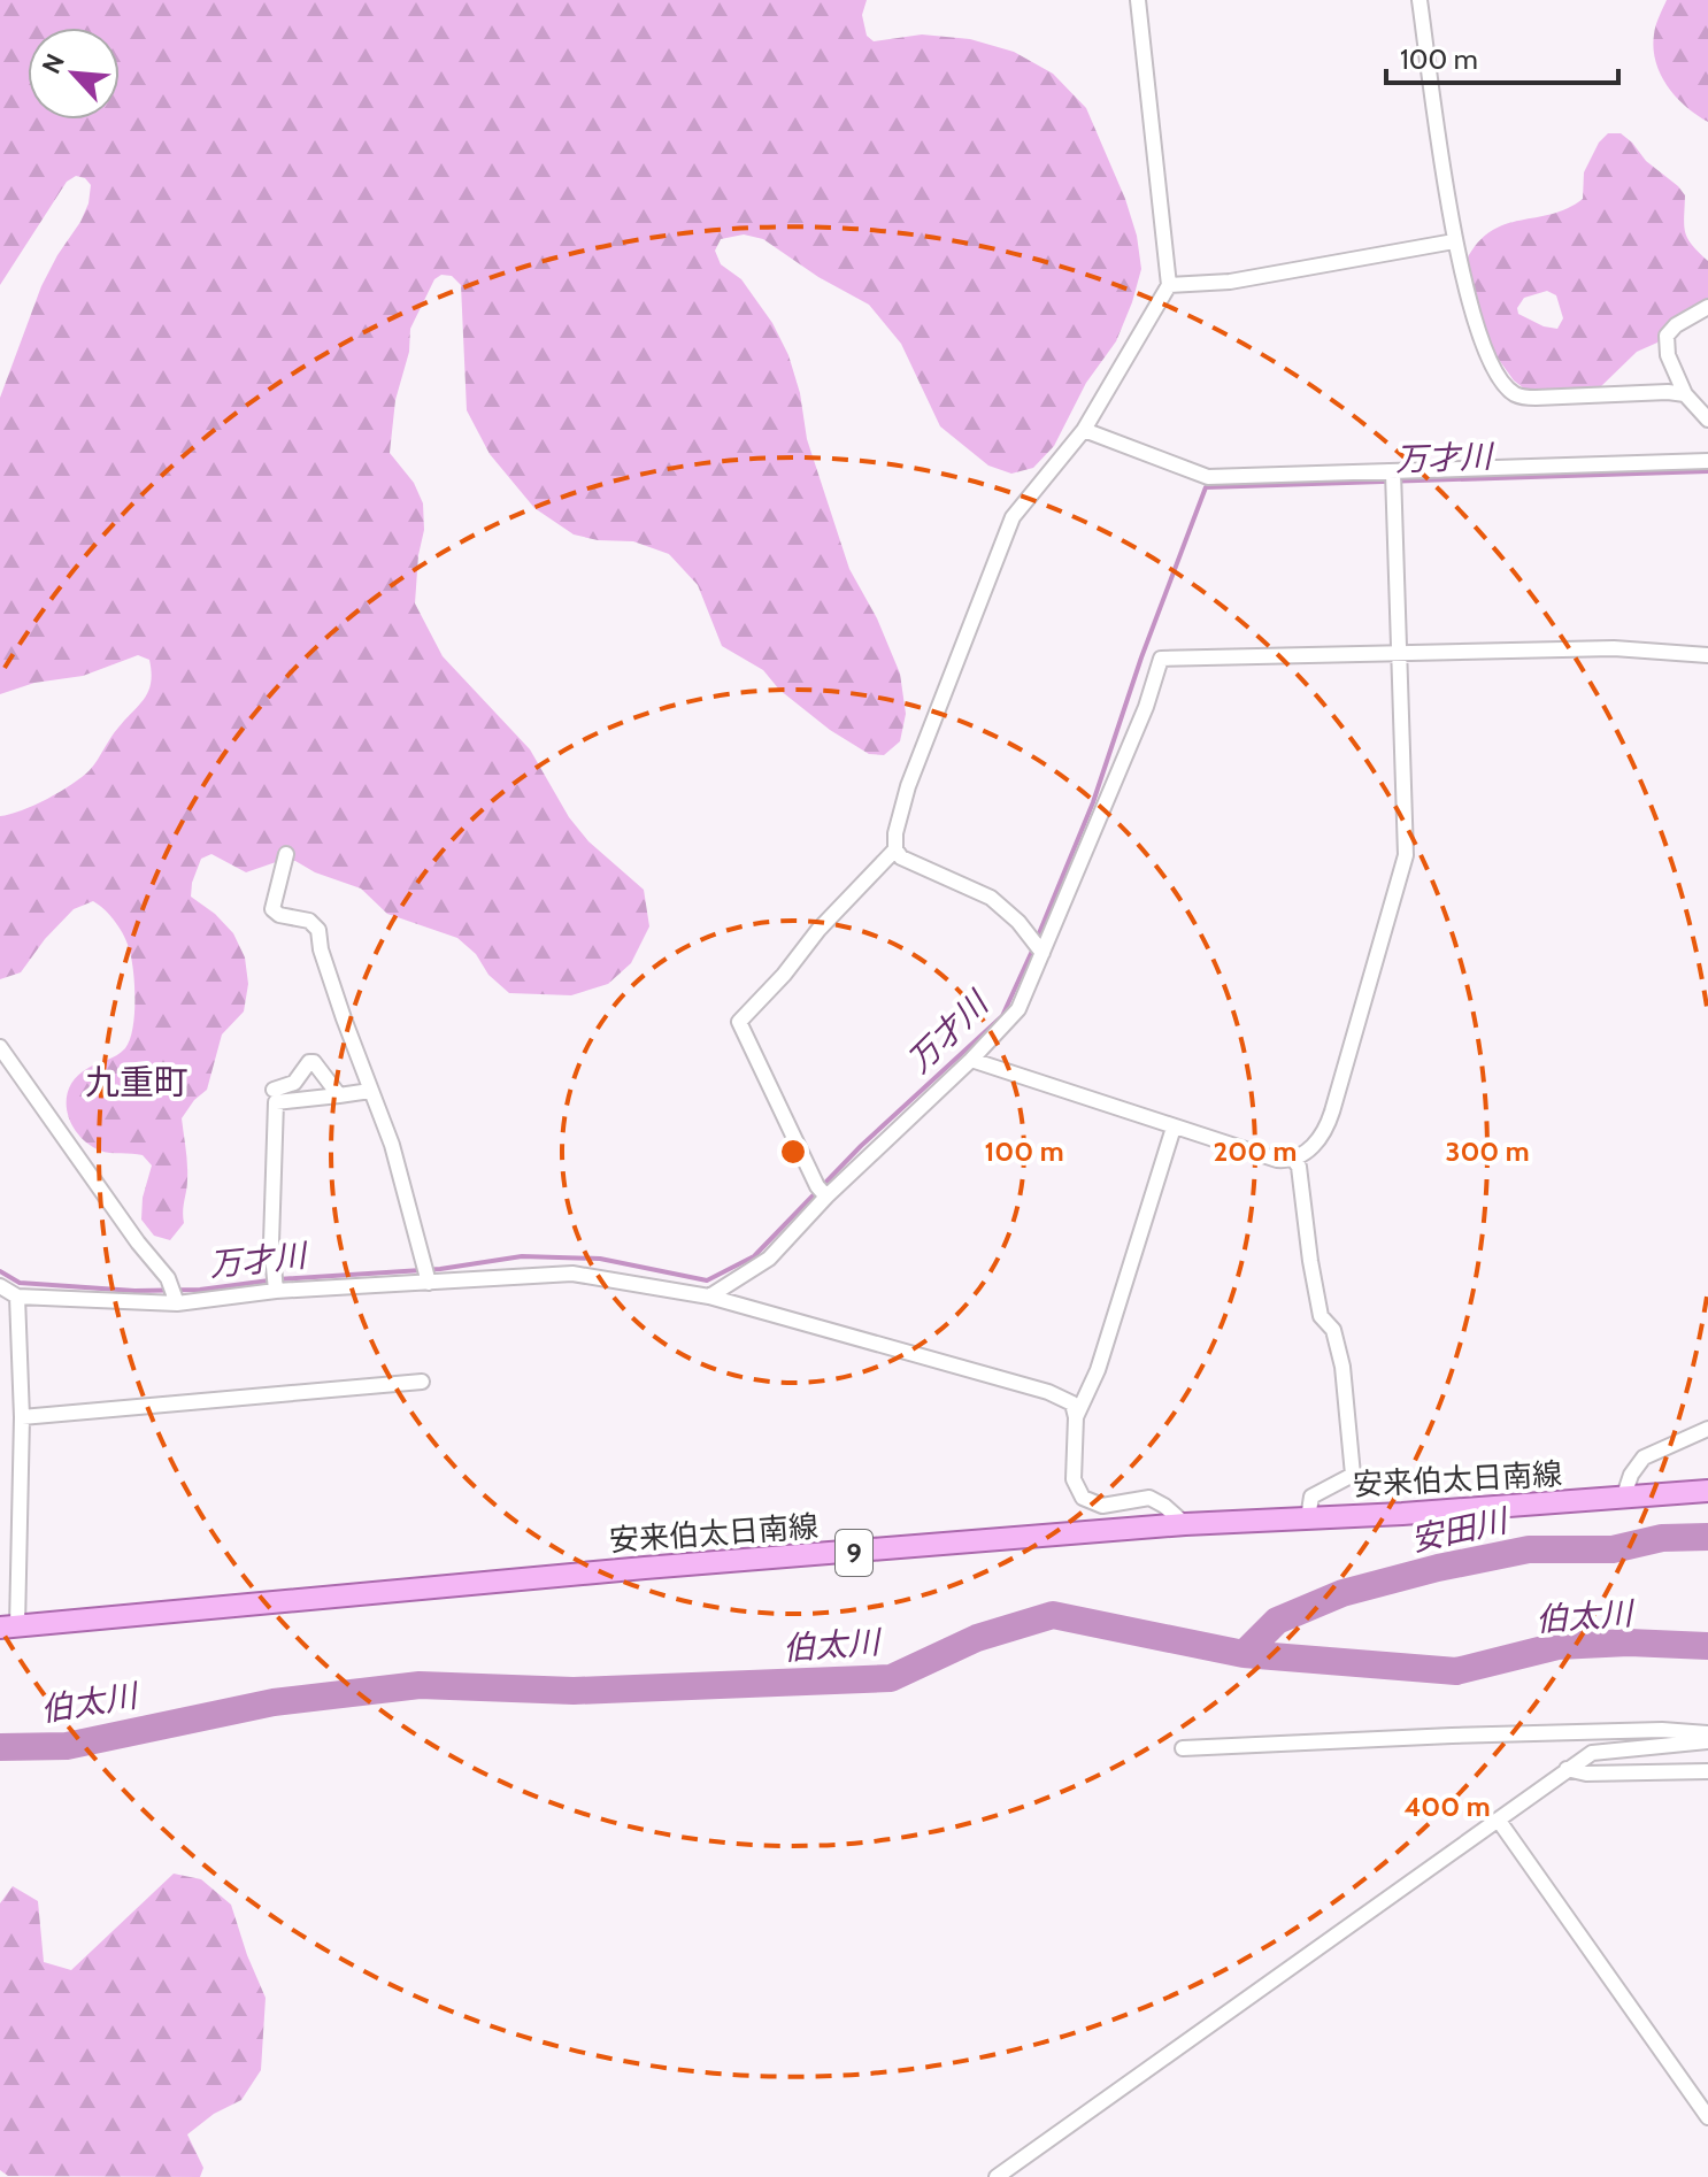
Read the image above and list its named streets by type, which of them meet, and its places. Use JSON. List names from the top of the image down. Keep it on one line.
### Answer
{"streets":{"main road":["安来伯太日南線","9"]},"districts":["九重町"],"water":["万才川","安田川","伯太川"],"scale_bar":"100 m","north":"top left","rings":["100 m","200 m","300 m","400 m"]}
